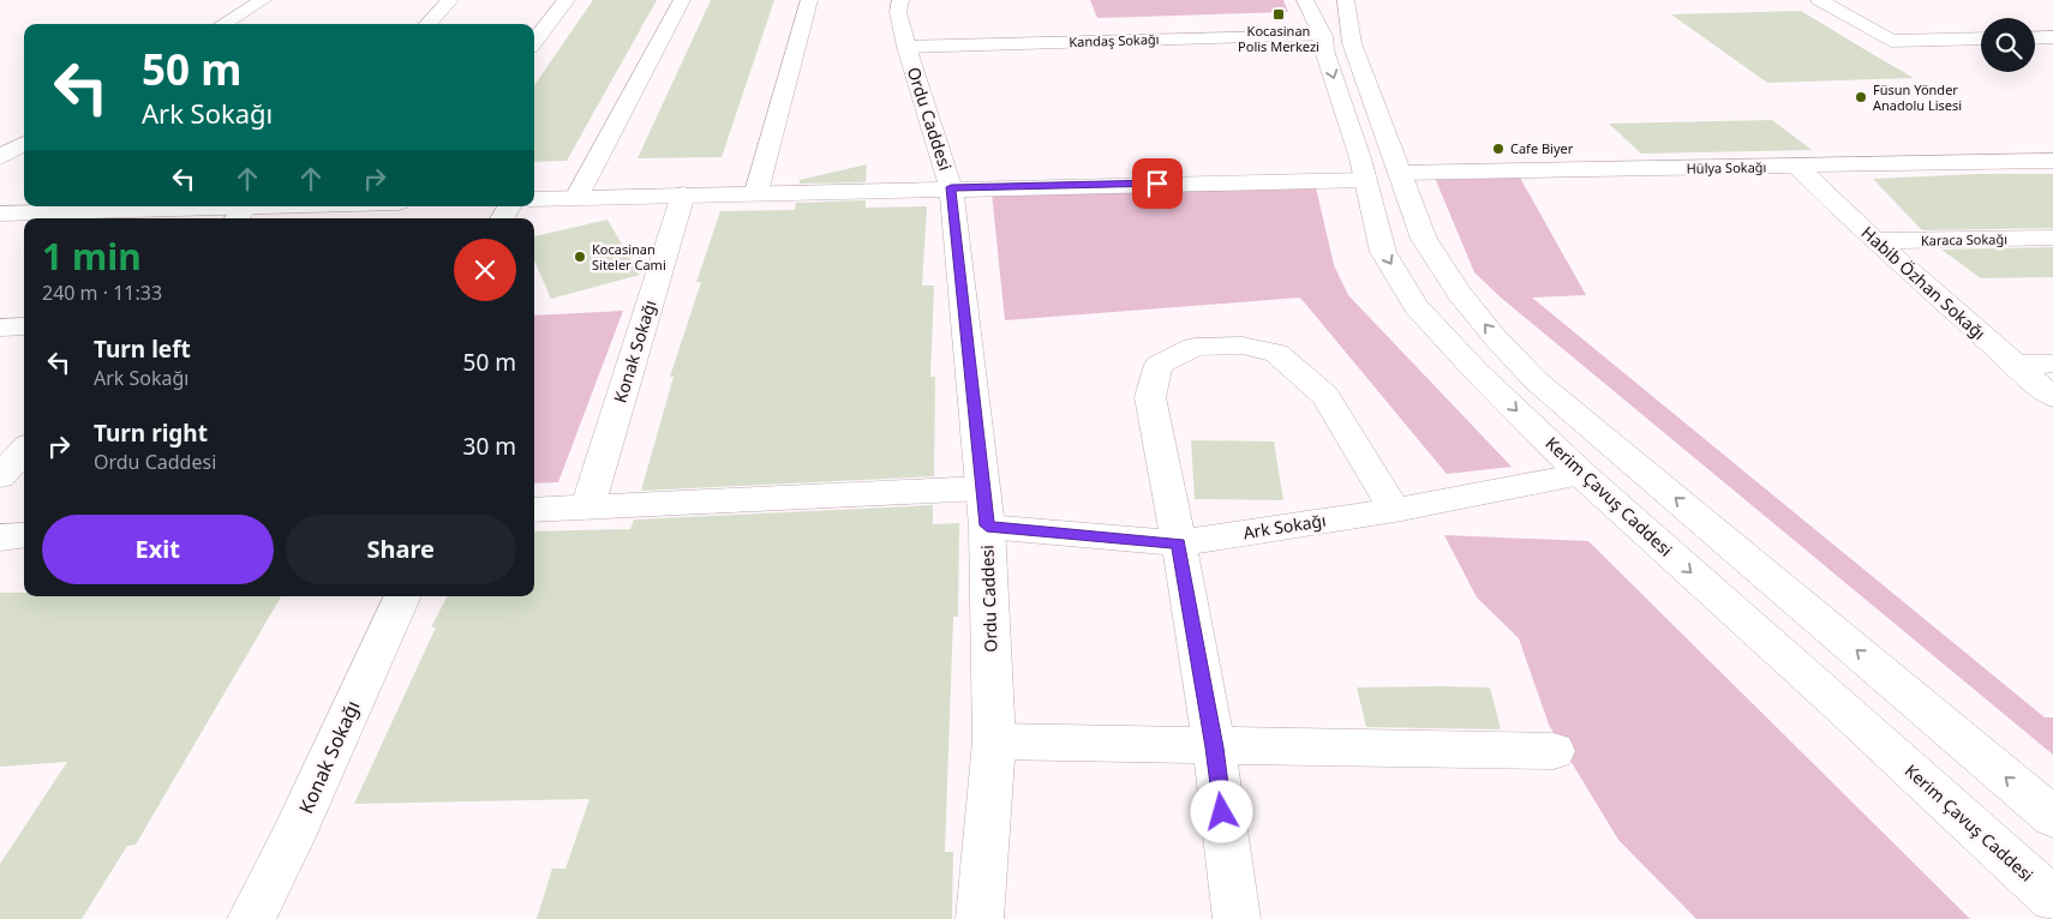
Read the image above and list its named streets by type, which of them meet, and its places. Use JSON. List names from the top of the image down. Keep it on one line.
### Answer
{"streets":{"street":["Kandaş Sokağı","Ordu Caddesi","Hülya Sokağı","Karaca Sokağı","Habib Özhan Sokağı","Konak Sokağı","Kerim Çavuş Caddesi","Ark Sokağı"]},"crossings":[["Kandaş Sokağı","Ordu Caddesi"],["Kandaş Sokağı","Kerim Çavuş Caddesi"],["Ordu Caddesi","Ark Sokağı"],["Hülya Sokağı","Habib Özhan Sokağı"],["Karaca Sokağı","Habib Özhan Sokağı"],["Kerim Çavuş Caddesi","Ark Sokağı"]],"places":{"transit":["Kocasinan Polis Merkezi"],"other":["Füsun Yönder Anadolu Lisesi","Cafe Biyer","Kocasinan Siteler Cami"]},"page":{"turn":["50 m","Ark Sokağı"],"heading":["1 min","240 m · 11:33"],"list":[{"name":"Turn left","note":"Ark Sokağı","value":"50 m"},{"name":"Turn right","note":"Ordu Caddesi","value":"30 m"}],"buttons":["Exit","Share"]}}
